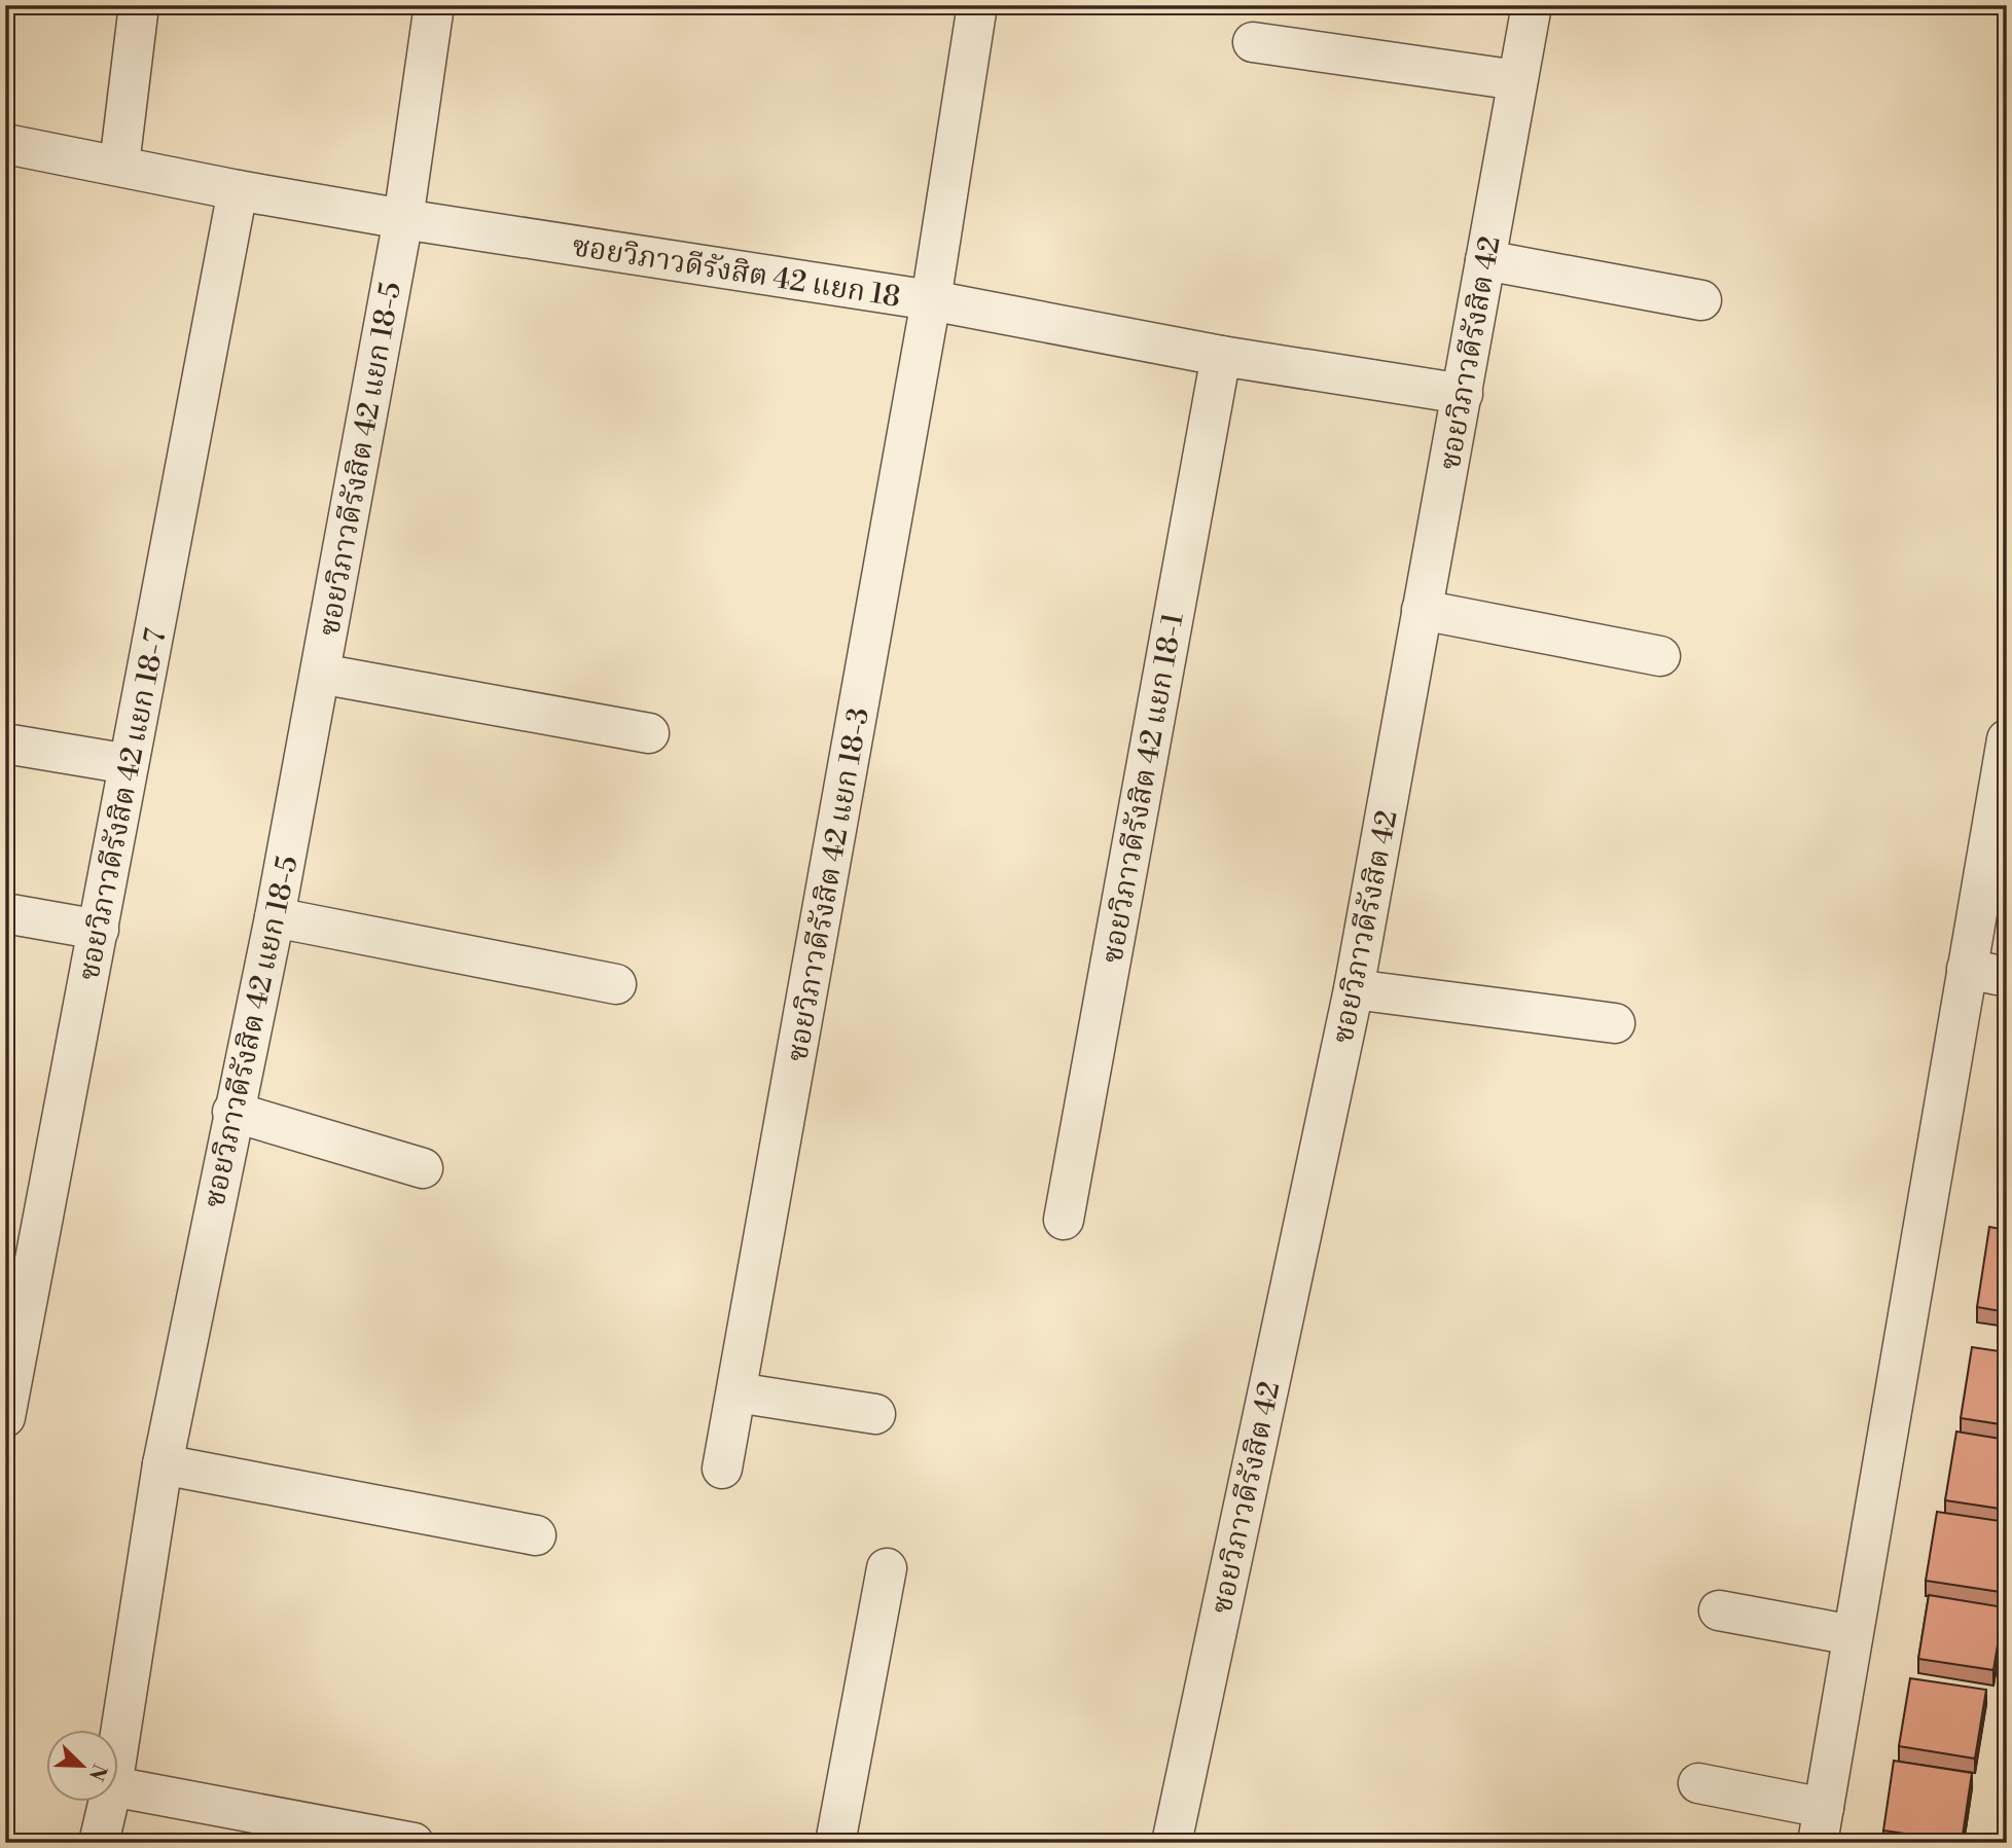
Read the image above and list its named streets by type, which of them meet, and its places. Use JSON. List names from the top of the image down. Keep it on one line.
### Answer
{"streets":{"street":["ซอยวิภาวดีรังสิต 42 แยก 18","ซอยวิภาวดีรังสิต 42","ซอยวิภาวดีรังสิต 42 แยก 18-5","ซอยวิภาวดีรังสิต 42 แยก 18-1","ซอยวิภาวดีรังสิต 42 แยก 18-7","ซอยวิภาวดีรังสิต 42 แยก 18-3"]},"crossings":[["ซอยวิภาวดีรังสิต 42 แยก 18","ซอยวิภาวดีรังสิต 42"],["ซอยวิภาวดีรังสิต 42 แยก 18","ซอยวิภาวดีรังสิต 42 แยก 18-5"],["ซอยวิภาวดีรังสิต 42 แยก 18","ซอยวิภาวดีรังสิต 42 แยก 18-1"],["ซอยวิภาวดีรังสิต 42 แยก 18","ซอยวิภาวดีรังสิต 42 แยก 18-7"],["ซอยวิภาวดีรังสิต 42 แยก 18","ซอยวิภาวดีรังสิต 42 แยก 18-3"]],"north":"bottom right"}
